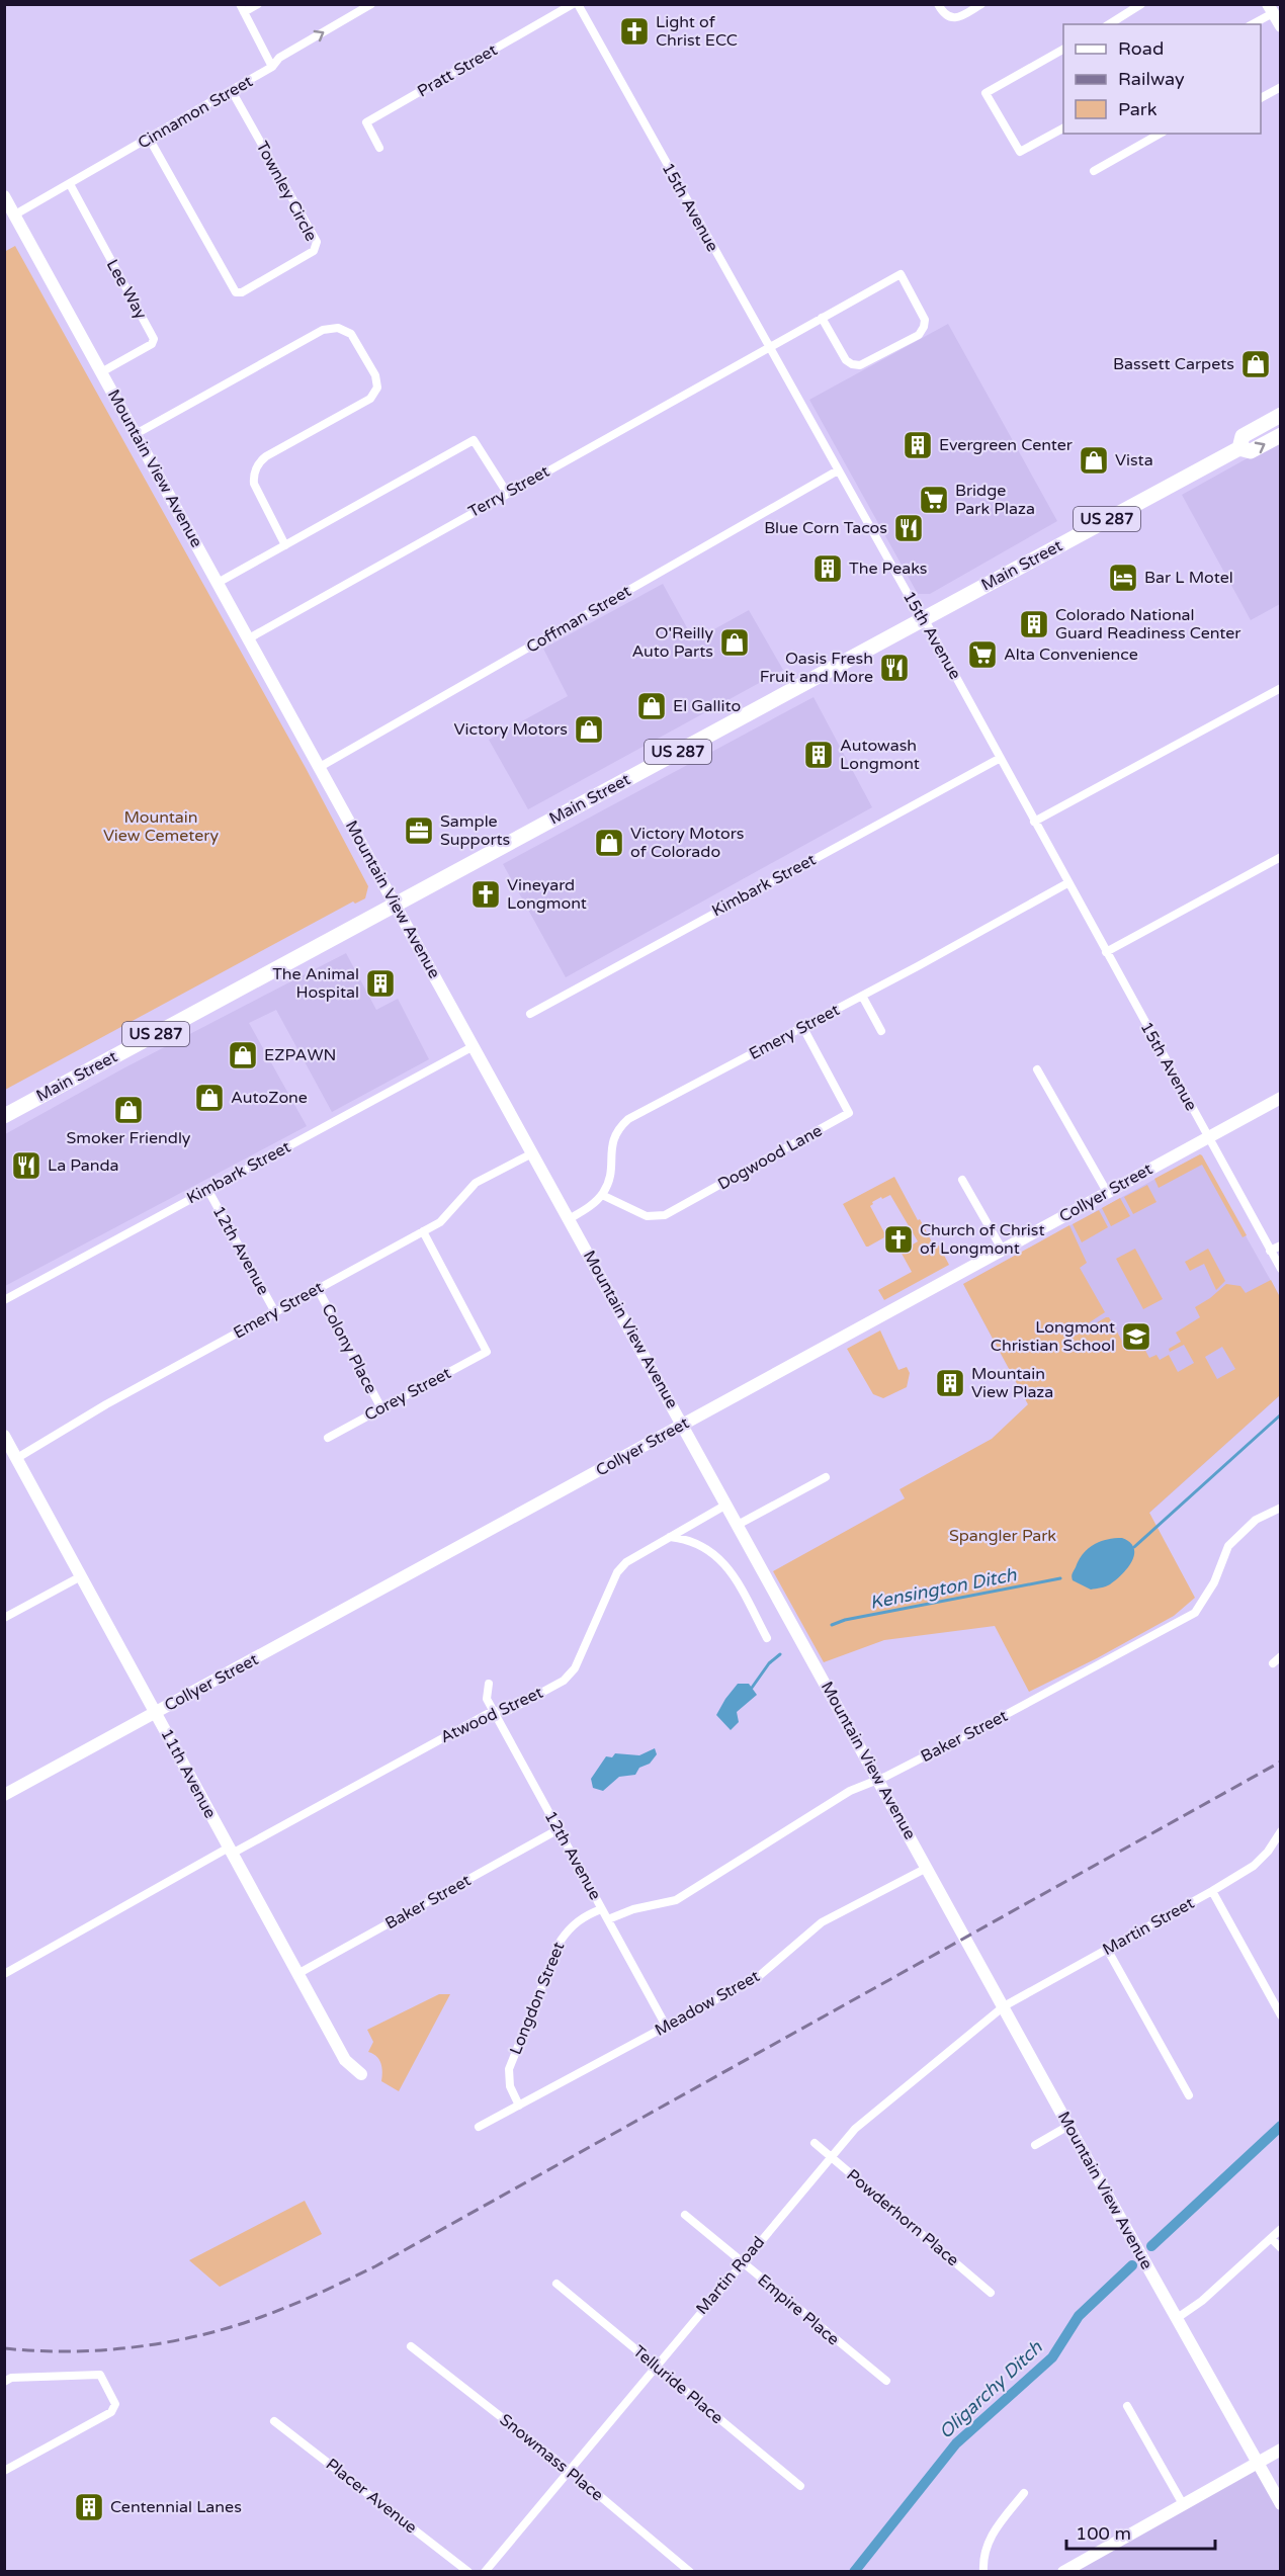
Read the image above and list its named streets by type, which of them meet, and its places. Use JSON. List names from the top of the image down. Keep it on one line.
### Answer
{"streets":{"highway":["US 287","Main Street"],"street":["Pratt Street","Cinnamon Street","Townley Circle","15th Avenue","Lee Way","Mountain View Avenue","Terry Street","Coffman Street","Kimbark Street","Emery Street","Dogwood Lane","Collyer Street","12th Avenue","Colony Place","Corey Street","Atwood Street","Baker Street","11th Avenue","Martin Street","Longdon Street","Meadow Street","Powderhorn Place","Martin Road","Empire Place","Telluride Place","Snowmass Place","Placer Avenue"]},"crossings":[["Cinnamon Street","Townley Circle"],["Cinnamon Street","Lee Way"],["Cinnamon Street","Mountain View Avenue"],["15th Avenue","Terry Street"],["15th Avenue","Main Street"],["15th Avenue","Coffman Street"],["15th Avenue","Kimbark Street"],["15th Avenue","Emery Street"],["15th Avenue","Collyer Street"],["Lee Way","Mountain View Avenue"],["Mountain View Avenue","Terry Street"],["Mountain View Avenue","Main Street"],["Mountain View Avenue","Coffman Street"],["Mountain View Avenue","Kimbark Street"],["Mountain View Avenue","Emery Street"],["Mountain View Avenue","Collyer Street"],["Mountain View Avenue","Atwood Street"],["Mountain View Avenue","Baker Street"],["Mountain View Avenue","Martin Street"],["Mountain View Avenue","Meadow Street"],["Mountain View Avenue","Martin Road"],["Kimbark Street","12th Avenue"],["Emery Street","Dogwood Lane"],["Emery Street","12th Avenue"],["Emery Street","Colony Place"],["Emery Street","Corey Street"],["Emery Street","11th Avenue"],["Collyer Street","11th Avenue"],["12th Avenue","Atwood Street"],["12th Avenue","Baker Street"],["12th Avenue","Longdon Street"],["12th Avenue","Meadow Street"],["Colony Place","Corey Street"],["Atwood Street","11th Avenue"],["Baker Street","11th Avenue"],["Martin Street","Martin Road"],["Longdon Street","Meadow Street"],["Powderhorn Place","Martin Road"],["Martin Road","Empire Place"],["Martin Road","Telluride Place"],["Martin Road","Snowmass Place"]],"water":["Kensington Ditch","Oligarchy Ditch"],"parks":["Mountain View Cemetery","Spangler Park"],"places":{"church":["Light of Christ ECC","Vineyard Longmont","Church of Christ of Longmont"],"shop":["Bassett Carpets","Vista","O'Reilly Auto Parts","El Gallito","Victory Motors","Victory Motors of Colorado","EZPAWN","AutoZone","Smoker Friendly"],"building":["Evergreen Center","The Peaks","Colorado National Guard Readiness Center","Autowash Longmont","The Animal Hospital","Mountain View Plaza","Centennial Lanes"],"supermarket":["Bridge Park Plaza","Alta Convenience"],"restaurant":["Blue Corn Tacos","Oasis Fresh Fruit and More","La Panda"],"hotel":["Bar L Motel"],"office":["Sample Supports"],"school or university":["Longmont Christian School"]},"legend":["Road","Railway","Park"],"scale_bar":"100 m"}
